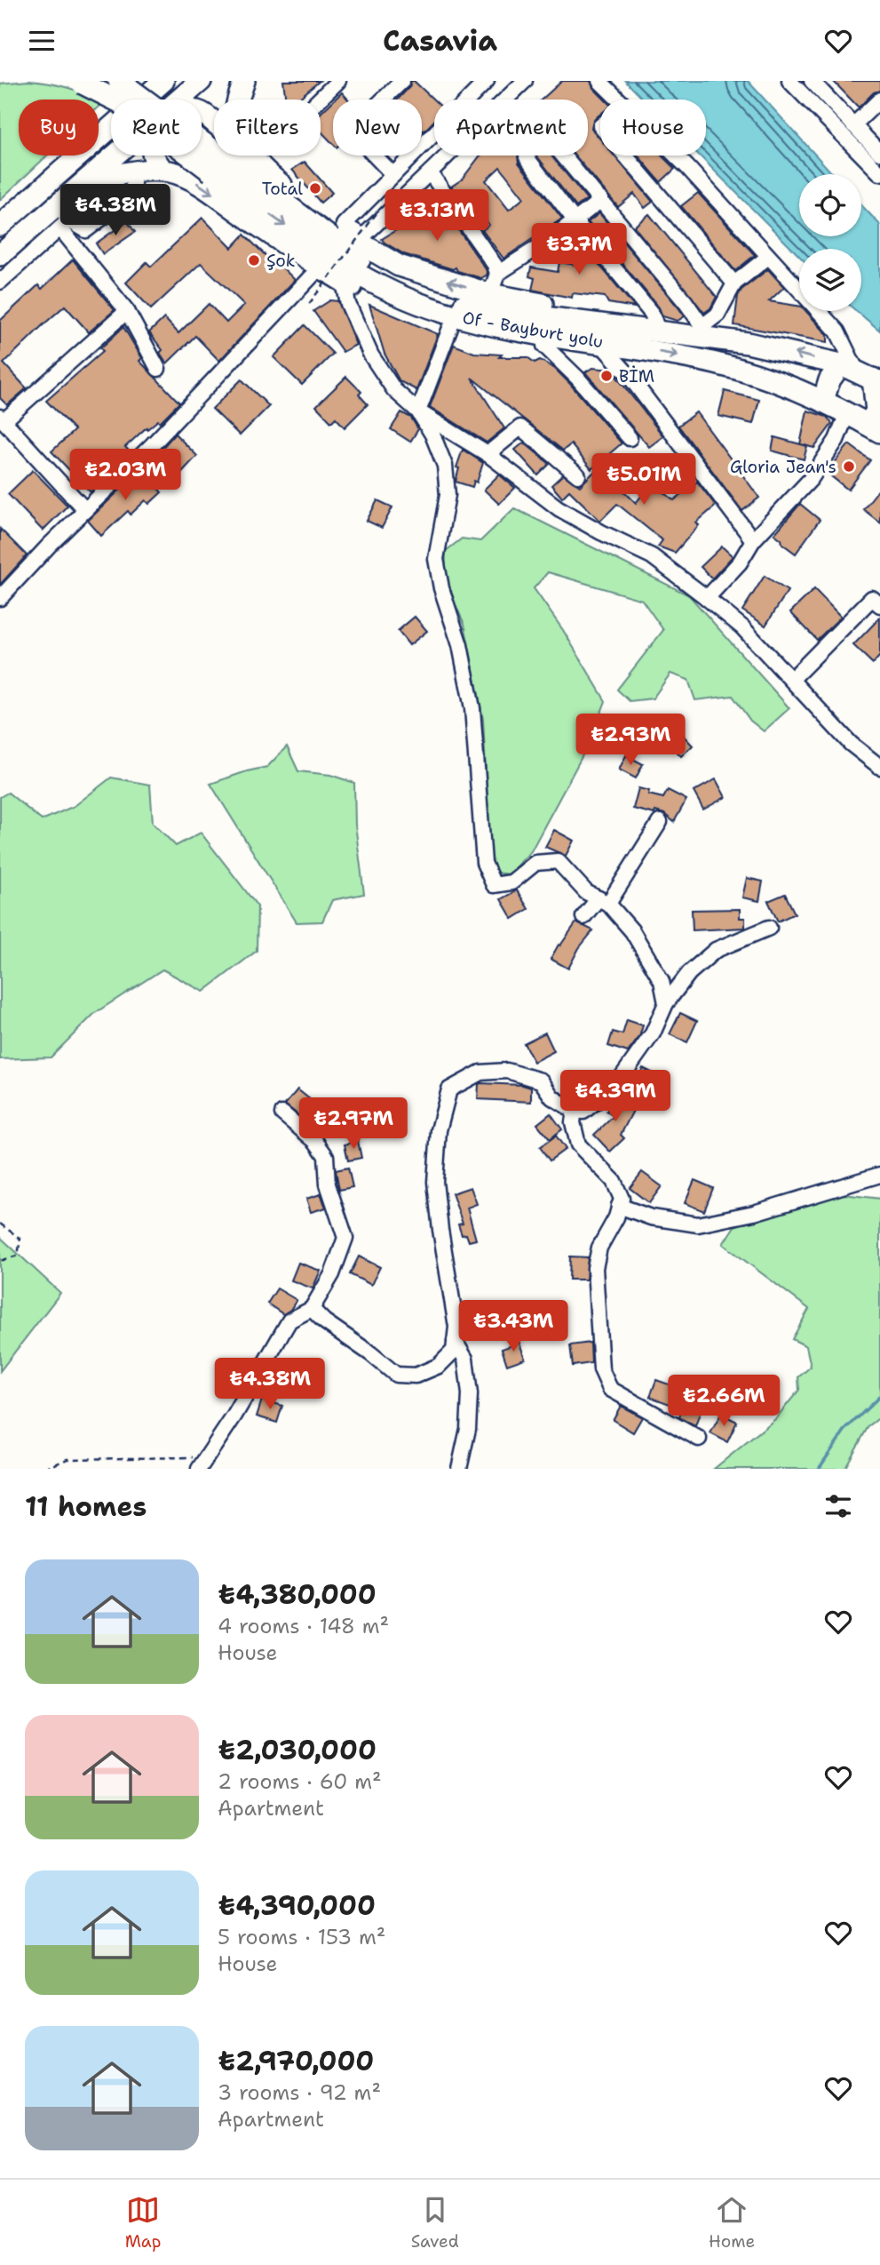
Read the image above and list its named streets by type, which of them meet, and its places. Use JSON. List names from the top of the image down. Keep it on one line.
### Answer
{"streets":{"highway":["Of - Bayburt yolu"]},"places":["Total","Şok","BİM","Gloria Jean's"],"page":{"header":"Casavia","chip":["Buy","Rent","Filters","New","Apartment","House"],"price":["₺4.38M","₺3.13M","₺3.7M","₺2.03M","₺5.01M","₺2.93M","₺4.39M","₺2.97M","₺3.43M","₺4.38M","₺2.66M"],"heading":"11 homes","list":[{"name":"₺4,380,000","note":"4 rooms · 148 m² · House"},{"name":"₺2,030,000","note":"2 rooms · 60 m² · Apartment"},{"name":"₺4,390,000","note":"5 rooms · 153 m² · House"},{"name":"₺2,970,000","note":"3 rooms · 92 m² · Apartment"}],"tabs":["Map","Saved","Home"]}}
